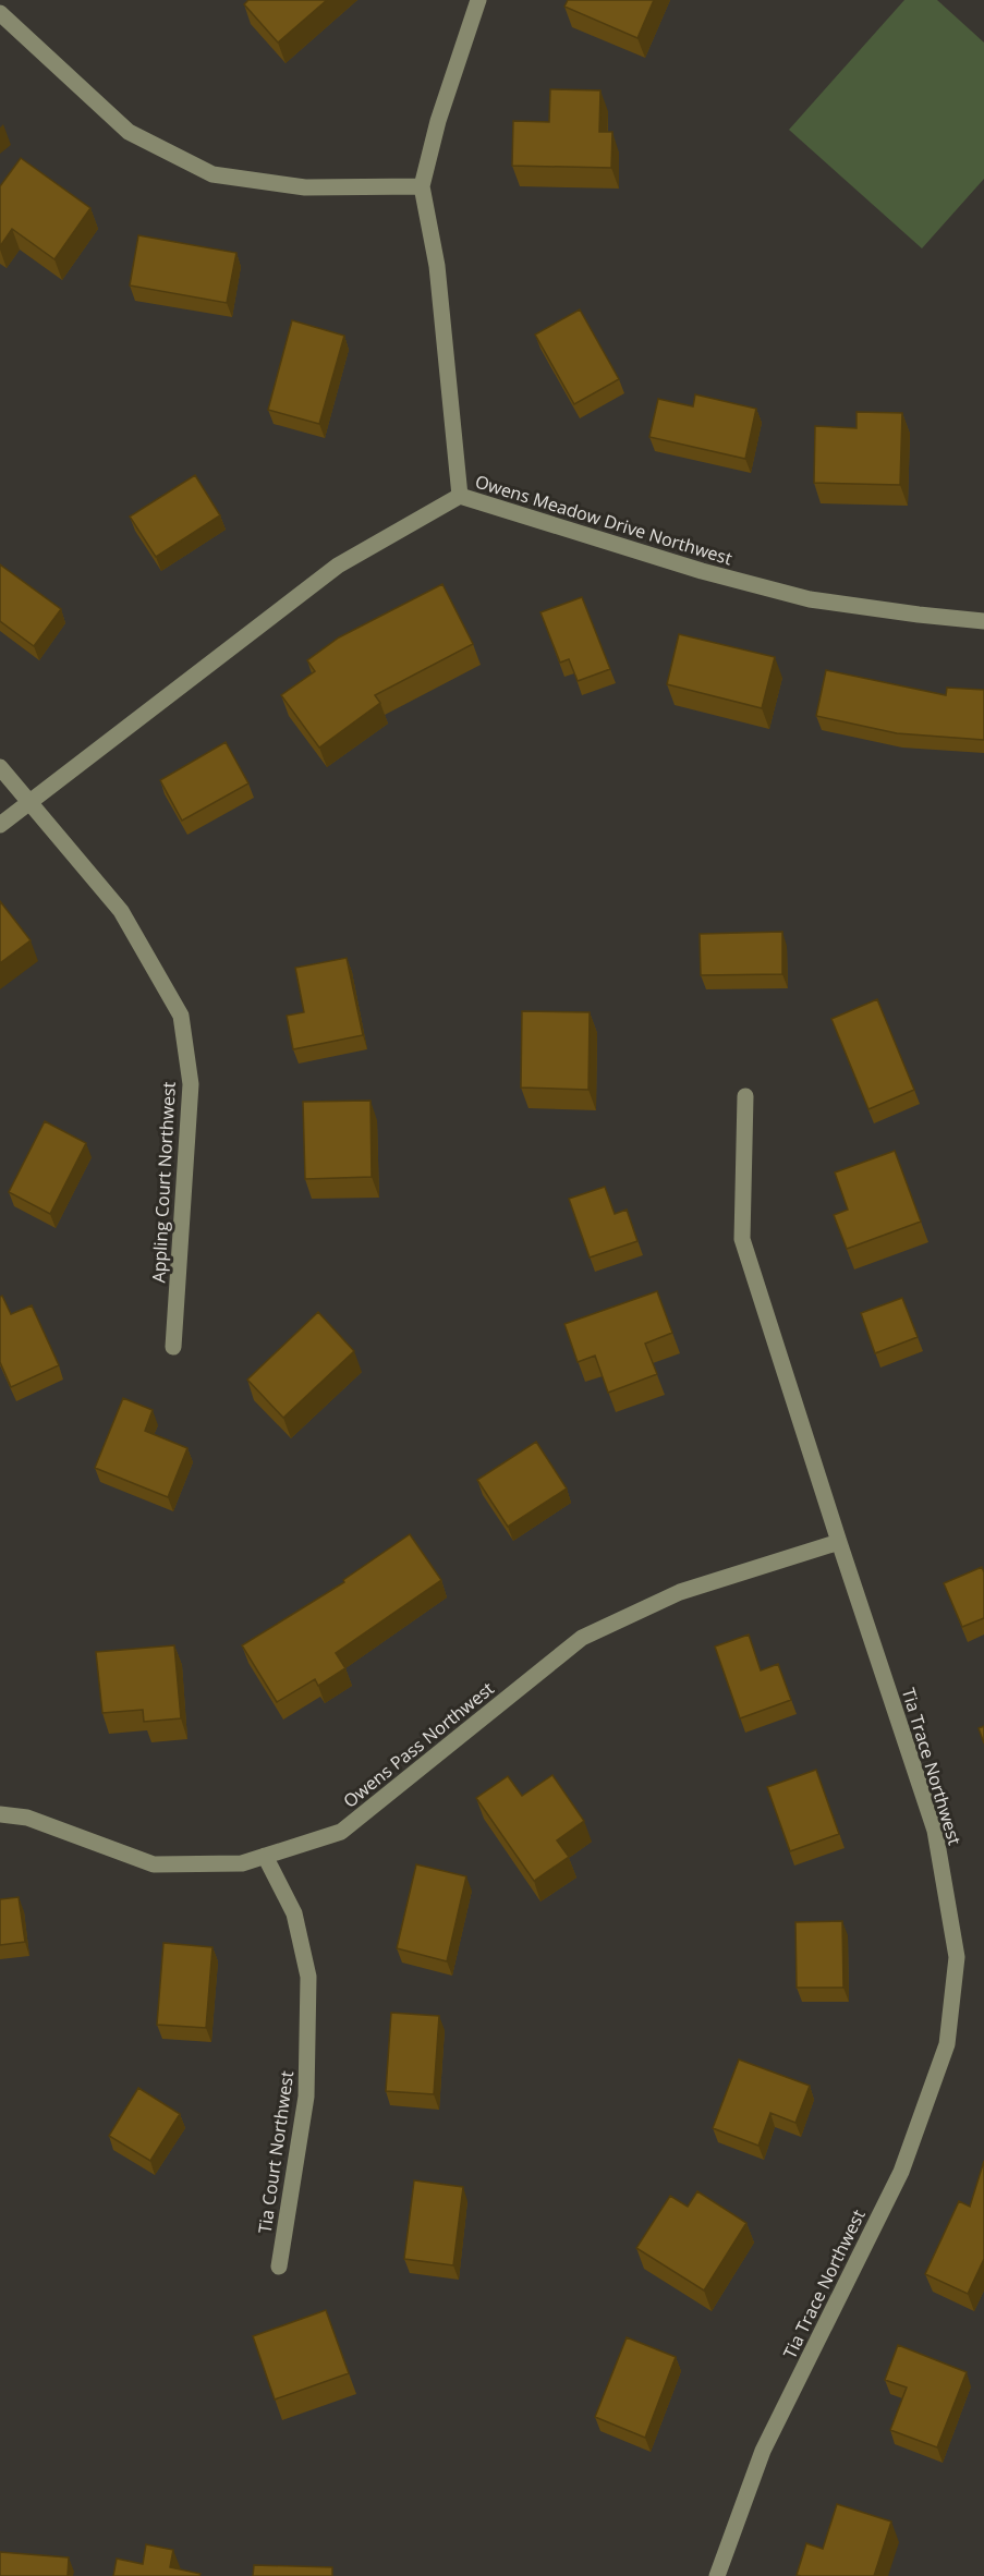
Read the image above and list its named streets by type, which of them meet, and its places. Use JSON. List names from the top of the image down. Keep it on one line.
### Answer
{"streets":{"street":["Owens Meadow Drive Northwest","Appling Court Northwest","Owens Pass Northwest","Tia Trace Northwest","Tia Court Northwest"]},"crossings":[["Owens Meadow Drive Northwest","Appling Court Northwest"],["Owens Pass Northwest","Tia Trace Northwest"],["Owens Pass Northwest","Tia Court Northwest"]]}
